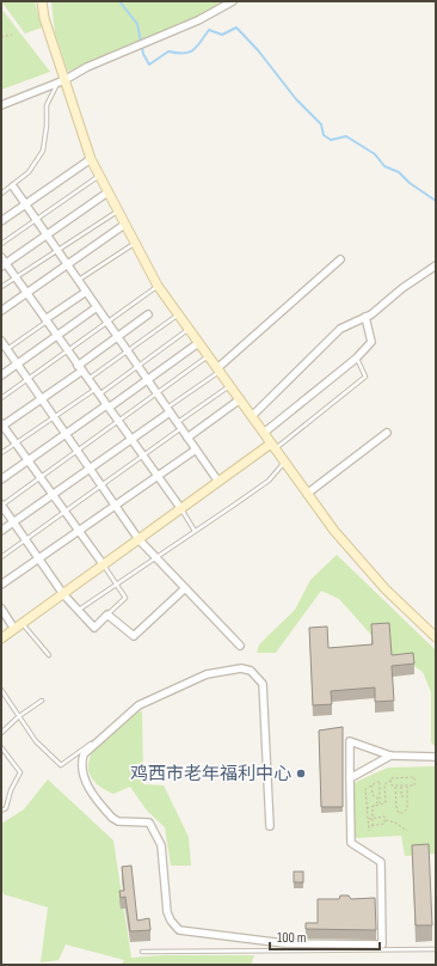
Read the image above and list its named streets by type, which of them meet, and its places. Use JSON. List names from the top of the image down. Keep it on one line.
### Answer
{"places":["鸡西市老年福利中心"],"scale_bar":"100 m"}
